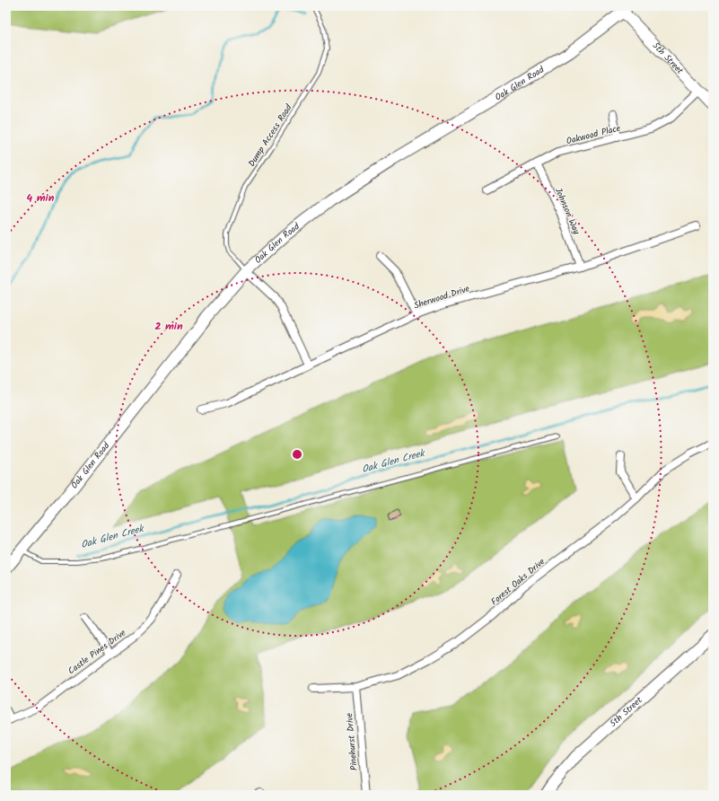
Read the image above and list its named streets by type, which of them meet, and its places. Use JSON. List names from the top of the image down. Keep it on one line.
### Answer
{"streets":{"main road":["5th Street","Oak Glen Road"],"street":["Oakwood Place","Johnson Way","Sherwood Drive","Forest Oaks Drive","Castle Pines Drive","Pinehurst Drive"],"lane":["Dump Access Road"]},"crossings":[["5th Street","Oak Glen Road"],["5th Street","Oakwood Place"],["Oak Glen Road","Dump Access Road"],["Oakwood Place","Johnson Way"],["Johnson Way","Sherwood Drive"],["Forest Oaks Drive","Pinehurst Drive"]],"water":["Oak Glen Creek"],"rings":["4 min","2 min"]}
